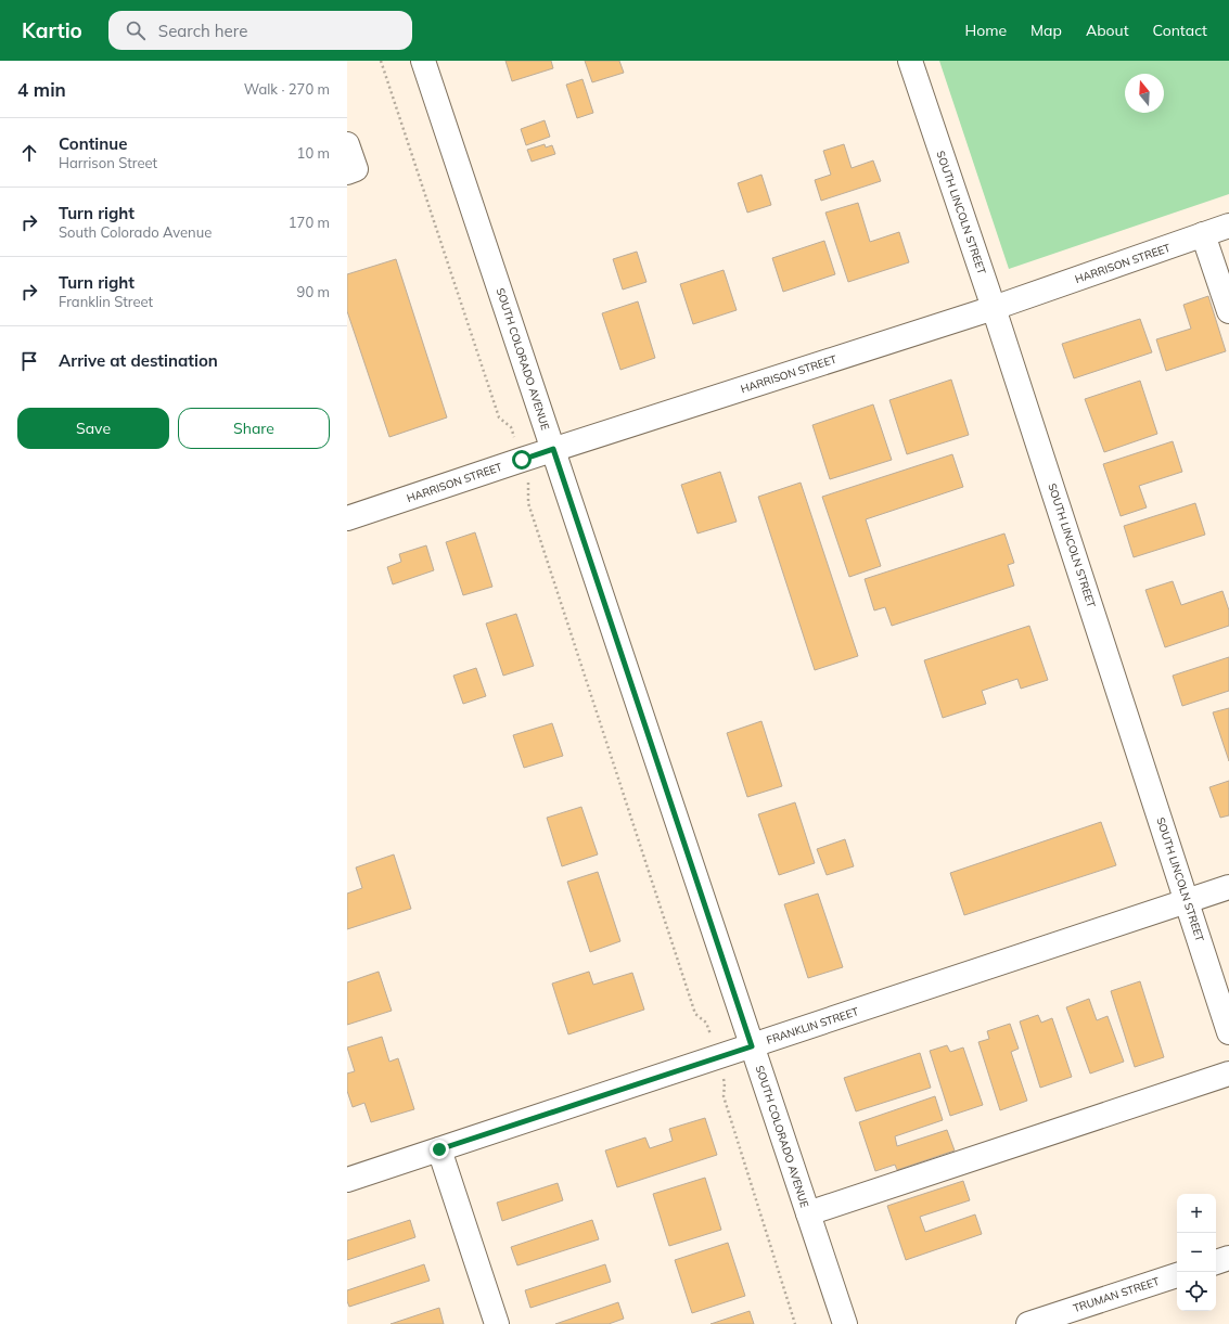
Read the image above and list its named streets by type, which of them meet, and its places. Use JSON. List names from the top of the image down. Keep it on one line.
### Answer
{"streets":{"street":["SOUTH LINCOLN STREET","HARRISON STREET","SOUTH COLORADO AVENUE","FRANKLIN STREET","TRUMAN STREET"]},"crossings":[["SOUTH LINCOLN STREET","HARRISON STREET"],["SOUTH LINCOLN STREET","FRANKLIN STREET"],["HARRISON STREET","SOUTH COLORADO AVENUE"],["SOUTH COLORADO AVENUE","FRANKLIN STREET"]],"north":"top","page":{"header":"Kartio","search":"Search here","nav":["Home","Map","About","Contact"],"heading":["4 min","Walk · 270 m"],"list":[["Continue","Harrison Street","10 m"],["Turn right","South Colorado Avenue","170 m"],["Turn right","Franklin Street","90 m"],"Arrive at destination"],"buttons":["Save","Share"],"map_buttons":["+","−"]}}
